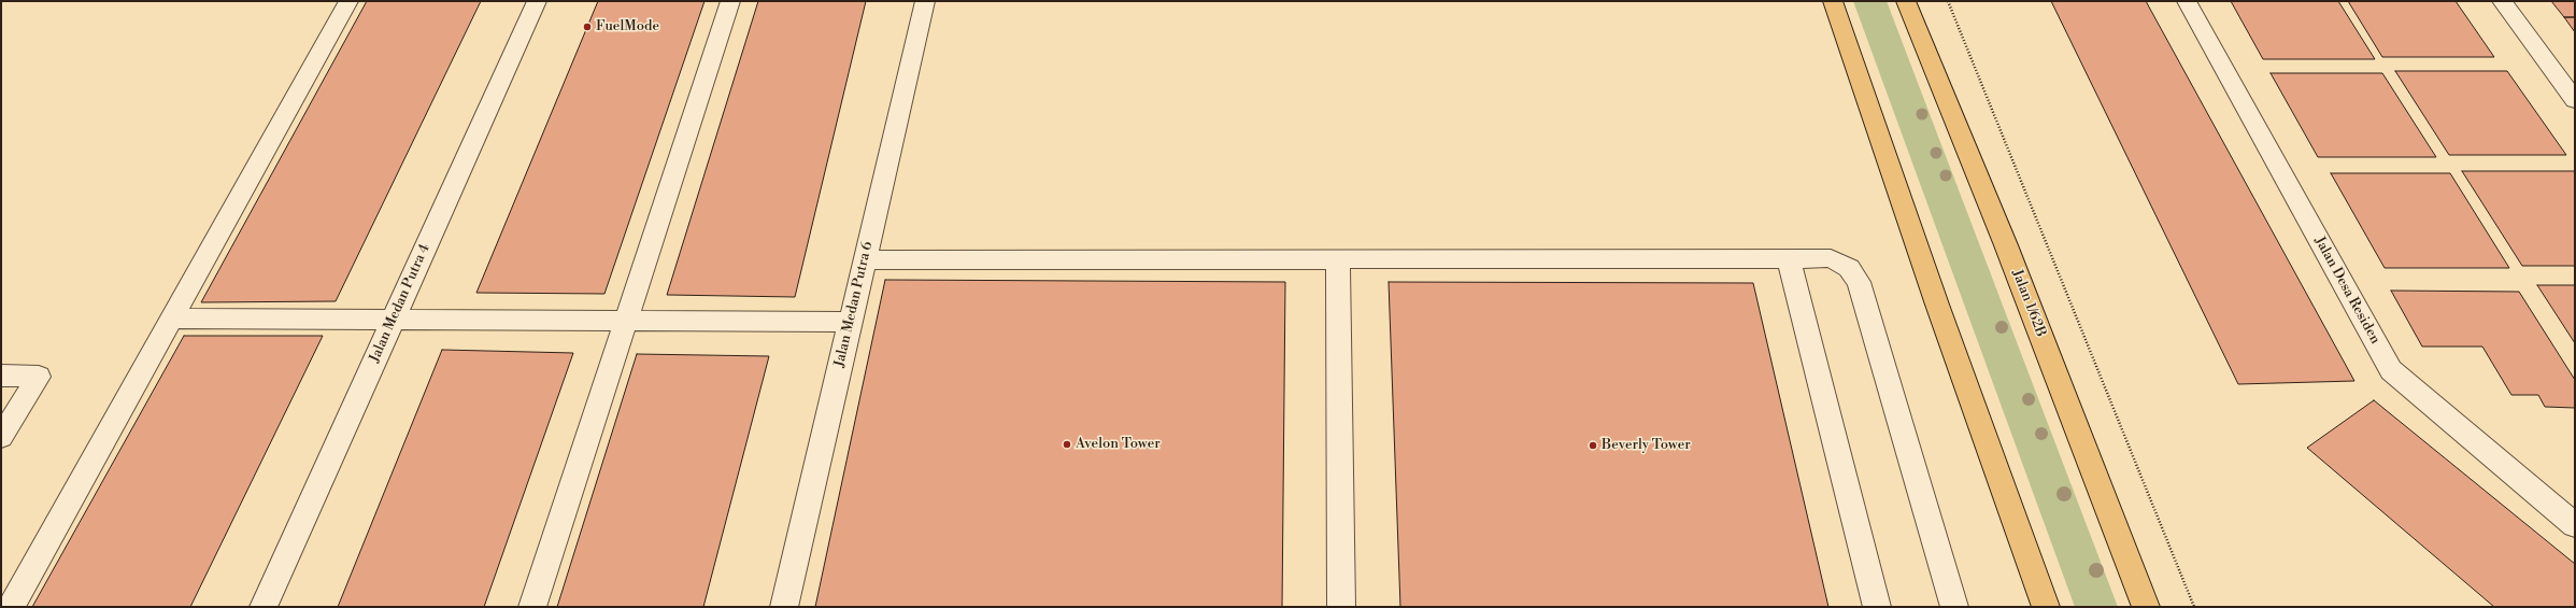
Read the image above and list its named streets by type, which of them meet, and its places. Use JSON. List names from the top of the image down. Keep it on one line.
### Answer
{"streets":{"main road":["Jalan 1/62B"],"street":["Jalan Desa Residen","Jalan Medan Putra 4","Jalan Medan Putra 6"]},"places":["FuelMode","Avelon Tower","Beverly Tower"]}
